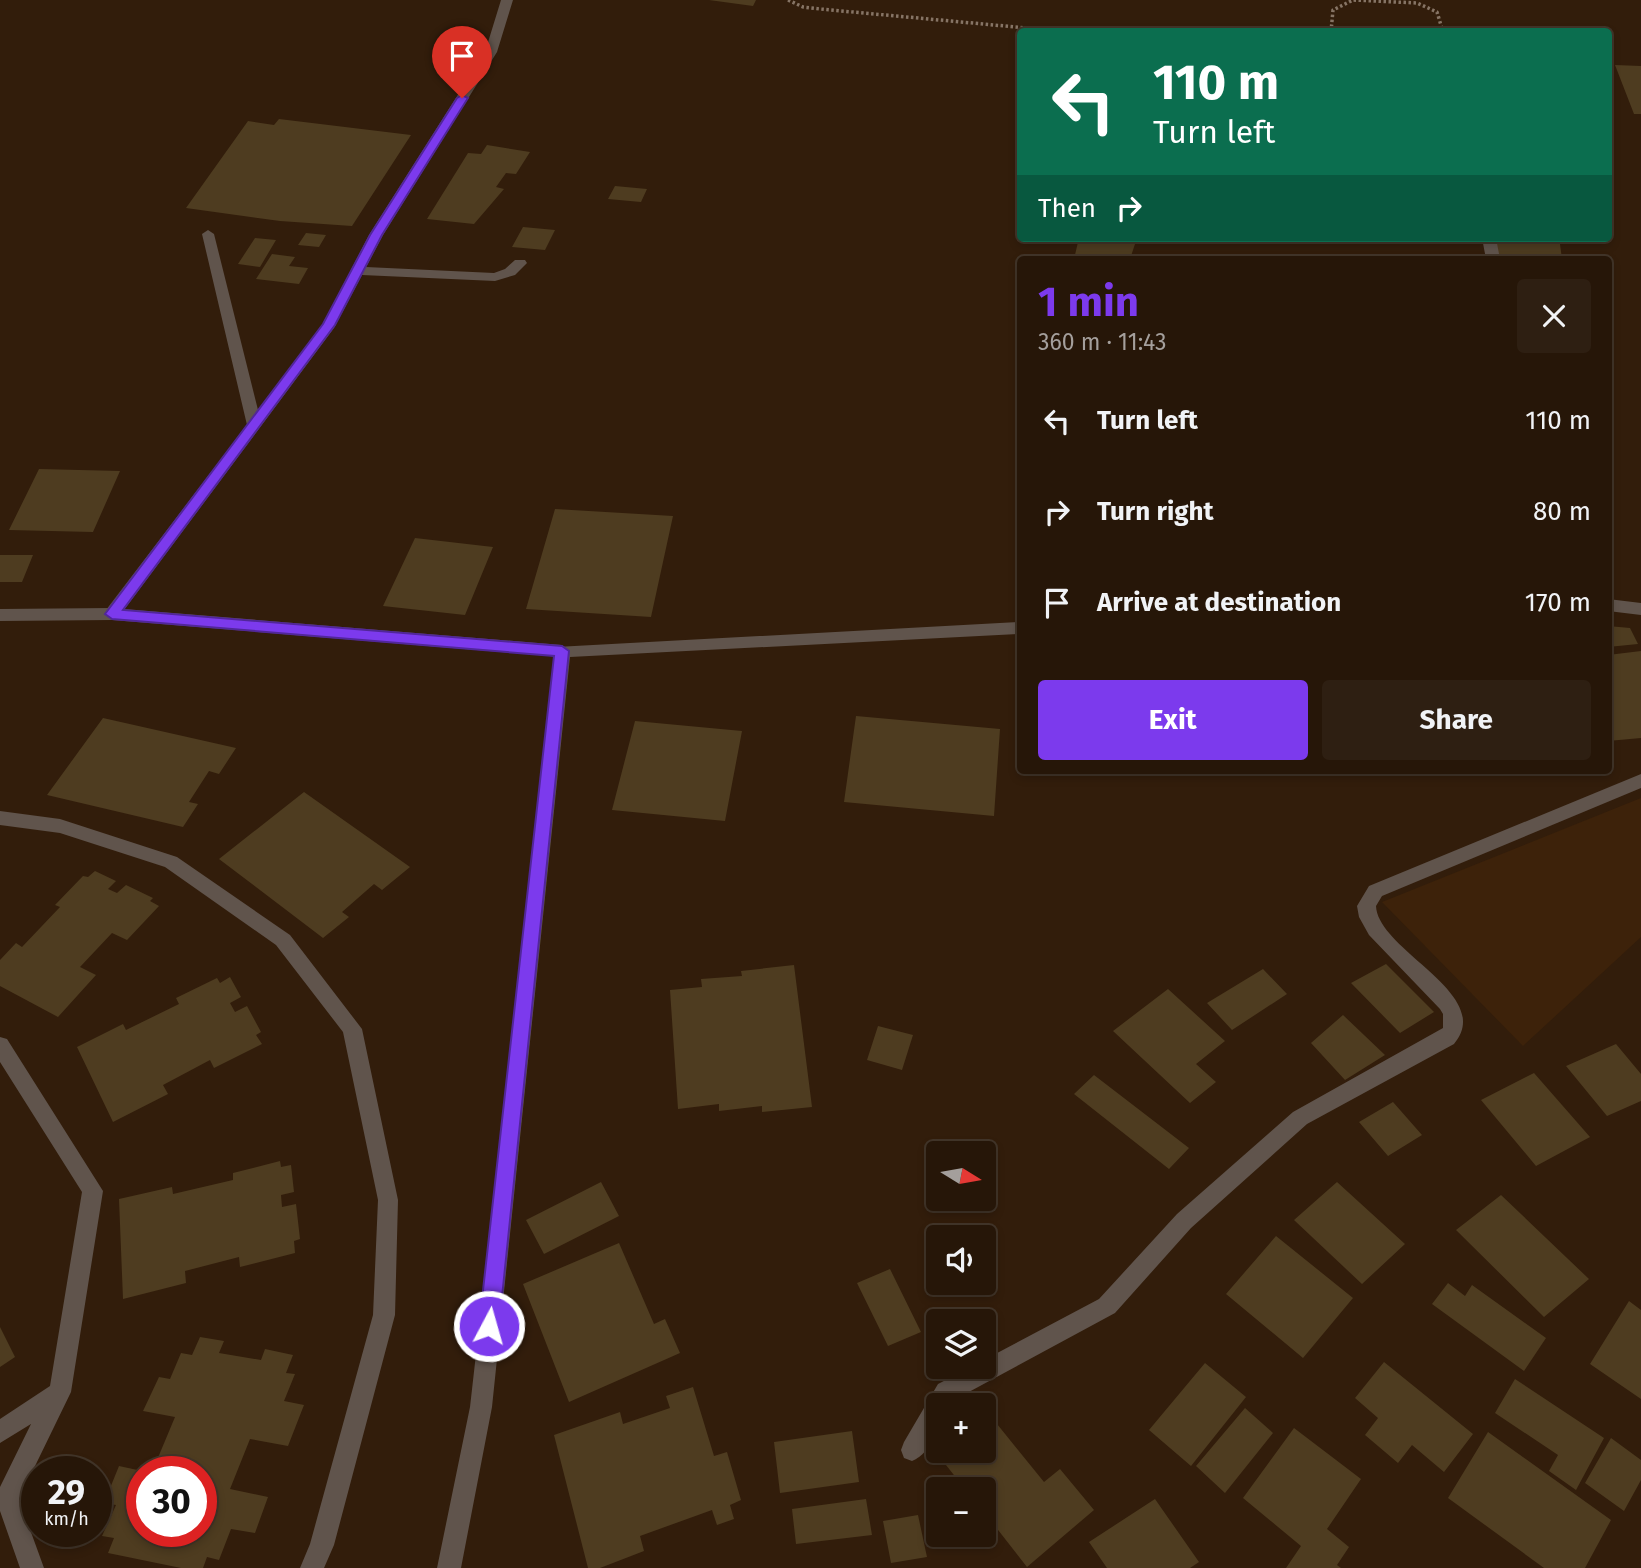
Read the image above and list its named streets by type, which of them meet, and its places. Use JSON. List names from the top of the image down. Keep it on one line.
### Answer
{"north":"right","page":{"turn":["110 m","Turn left"],"then":"Then","heading":["1 min","360 m · 11:43"],"list":[{"name":"Turn left","value":"110 m"},{"name":"Turn right","value":"80 m"},{"name":"Arrive at destination","value":"170 m"}],"buttons":["Exit","Share"],"map_buttons":["+","−"],"speed":"29 km/h","limit":"30"}}
